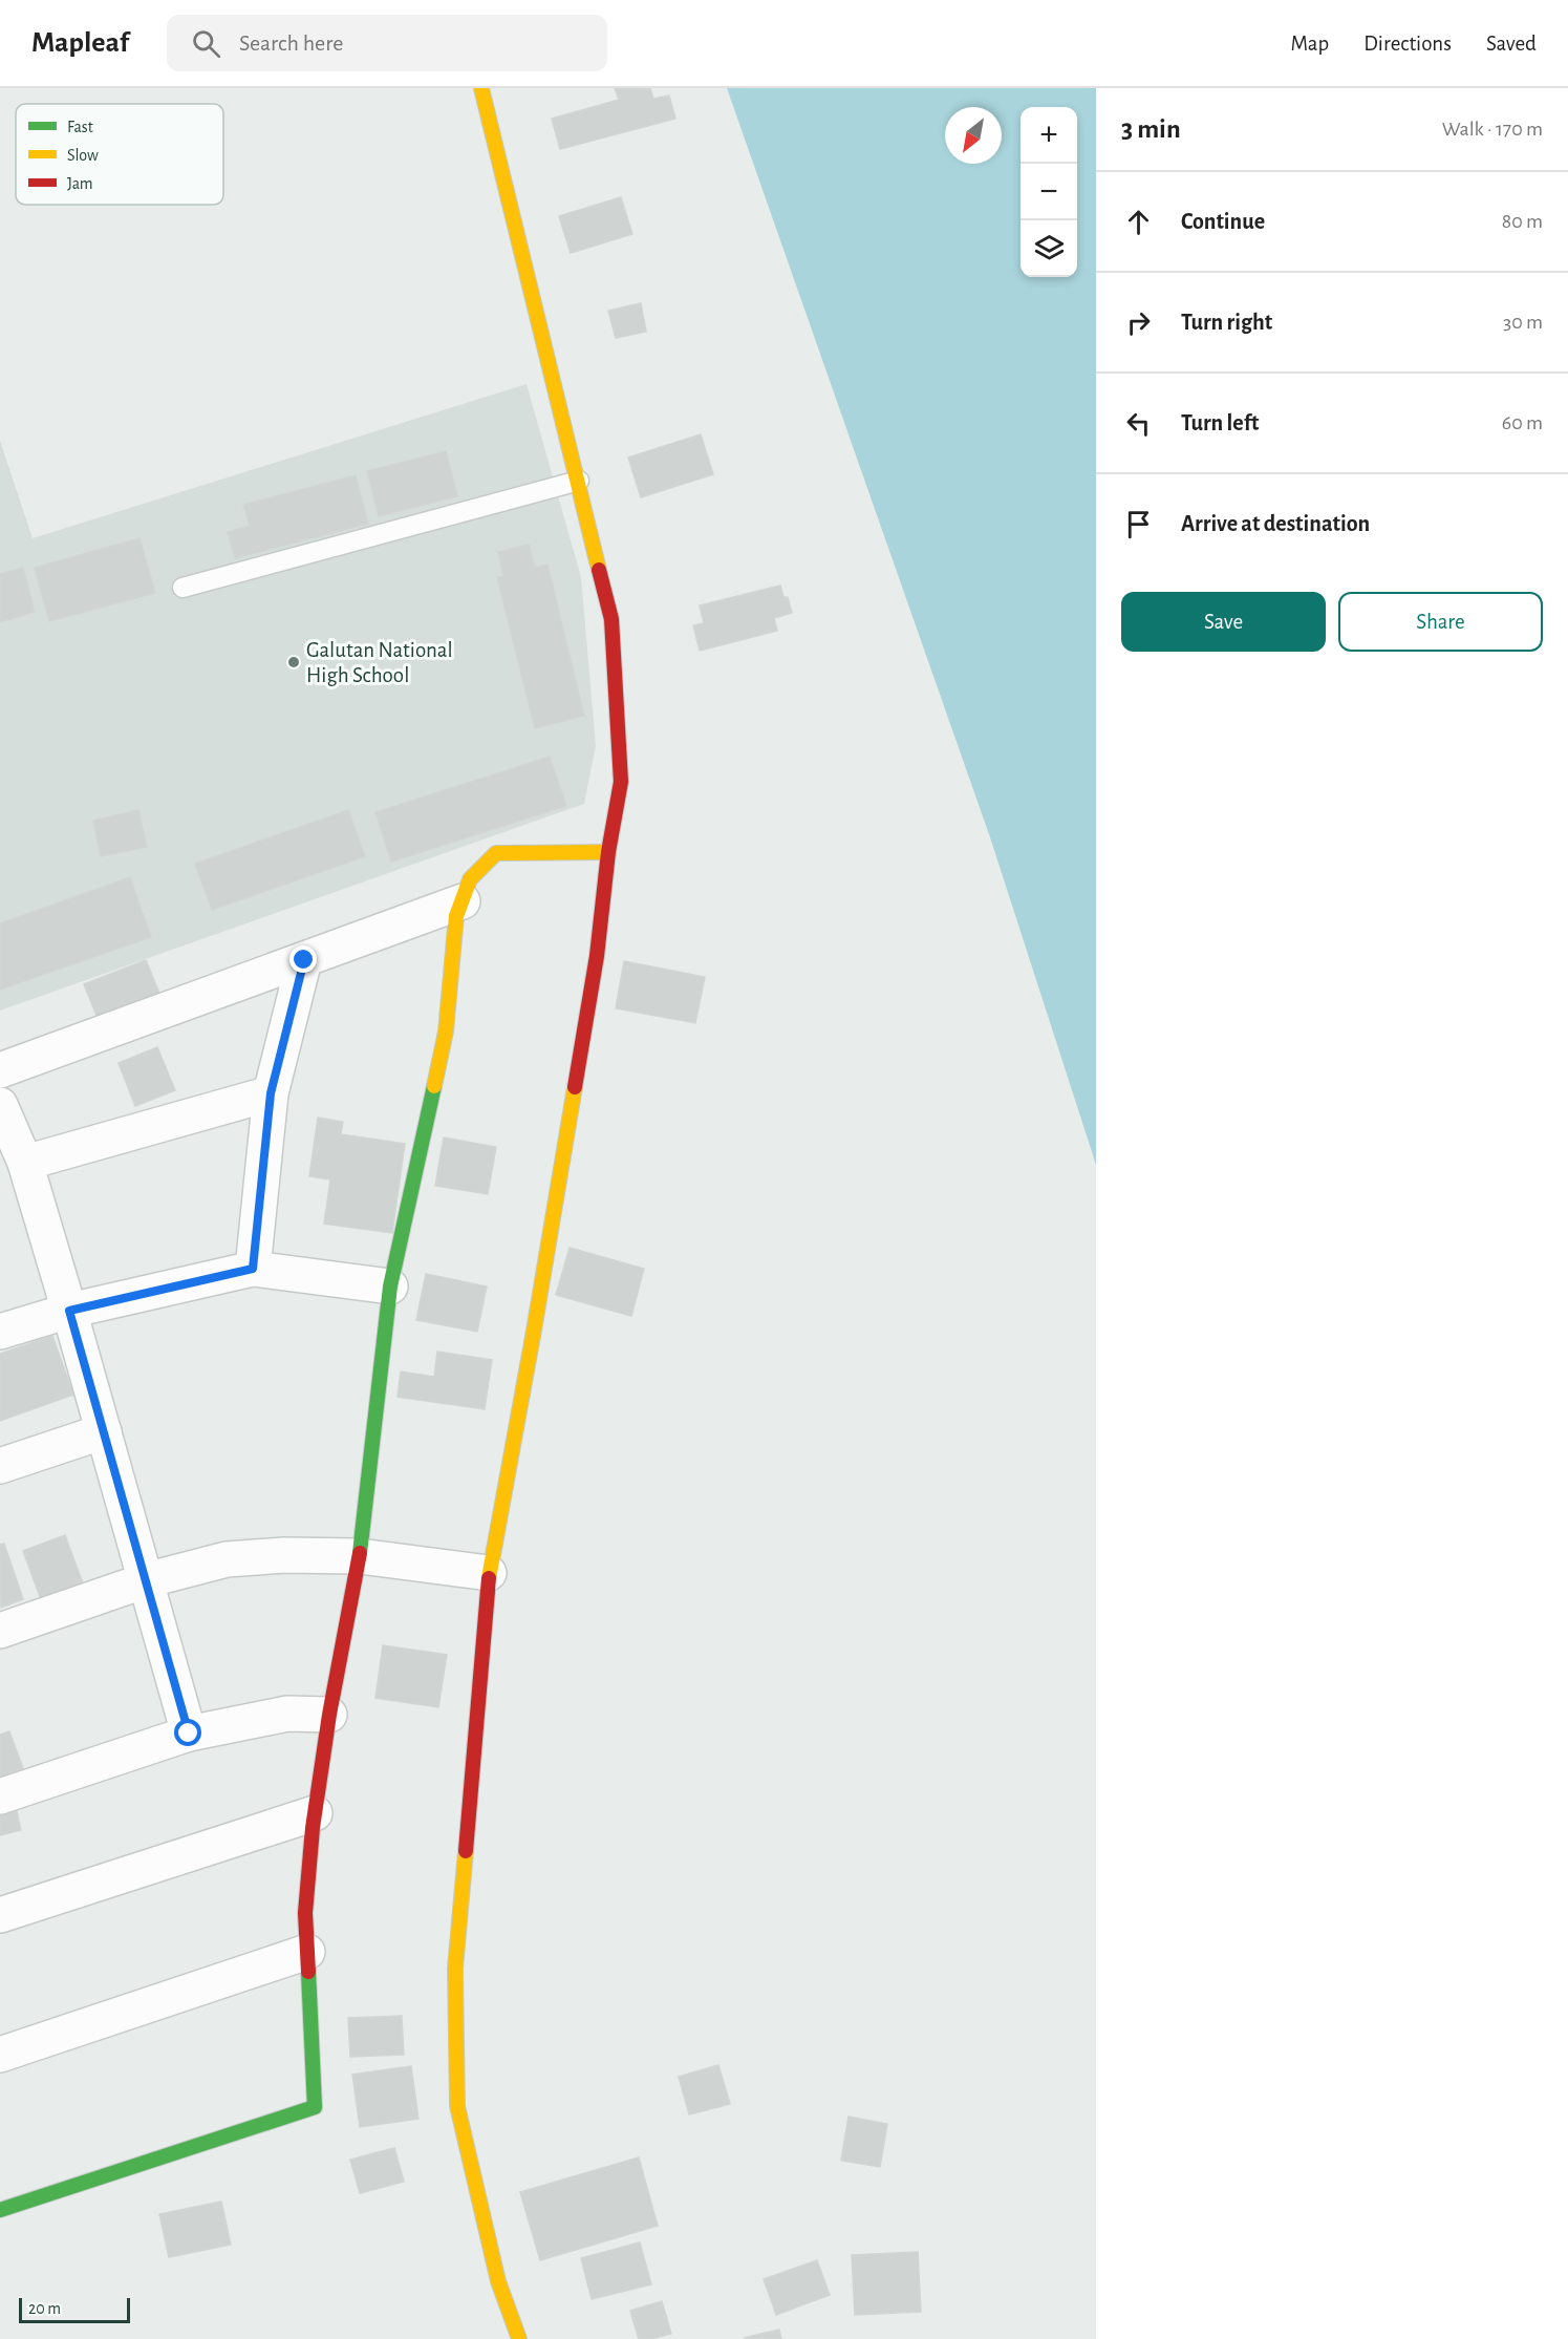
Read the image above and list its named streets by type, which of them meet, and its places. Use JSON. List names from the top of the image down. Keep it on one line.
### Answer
{"places":["Galutan National High School"],"legend":["Fast","Slow","Jam"],"scale_bar":"20 m","north":"bottom left","page":{"header":"Mapleaf","search":"Search here","nav":["Map","Directions","Saved"],"heading":["3 min","Walk · 170 m"],"map_buttons":["+","−"],"list":[["Continue","80 m"],["Turn right","30 m"],["Turn left","60 m"],"Arrive at destination"],"buttons":["Save","Share"],"scale":"20 m"}}
